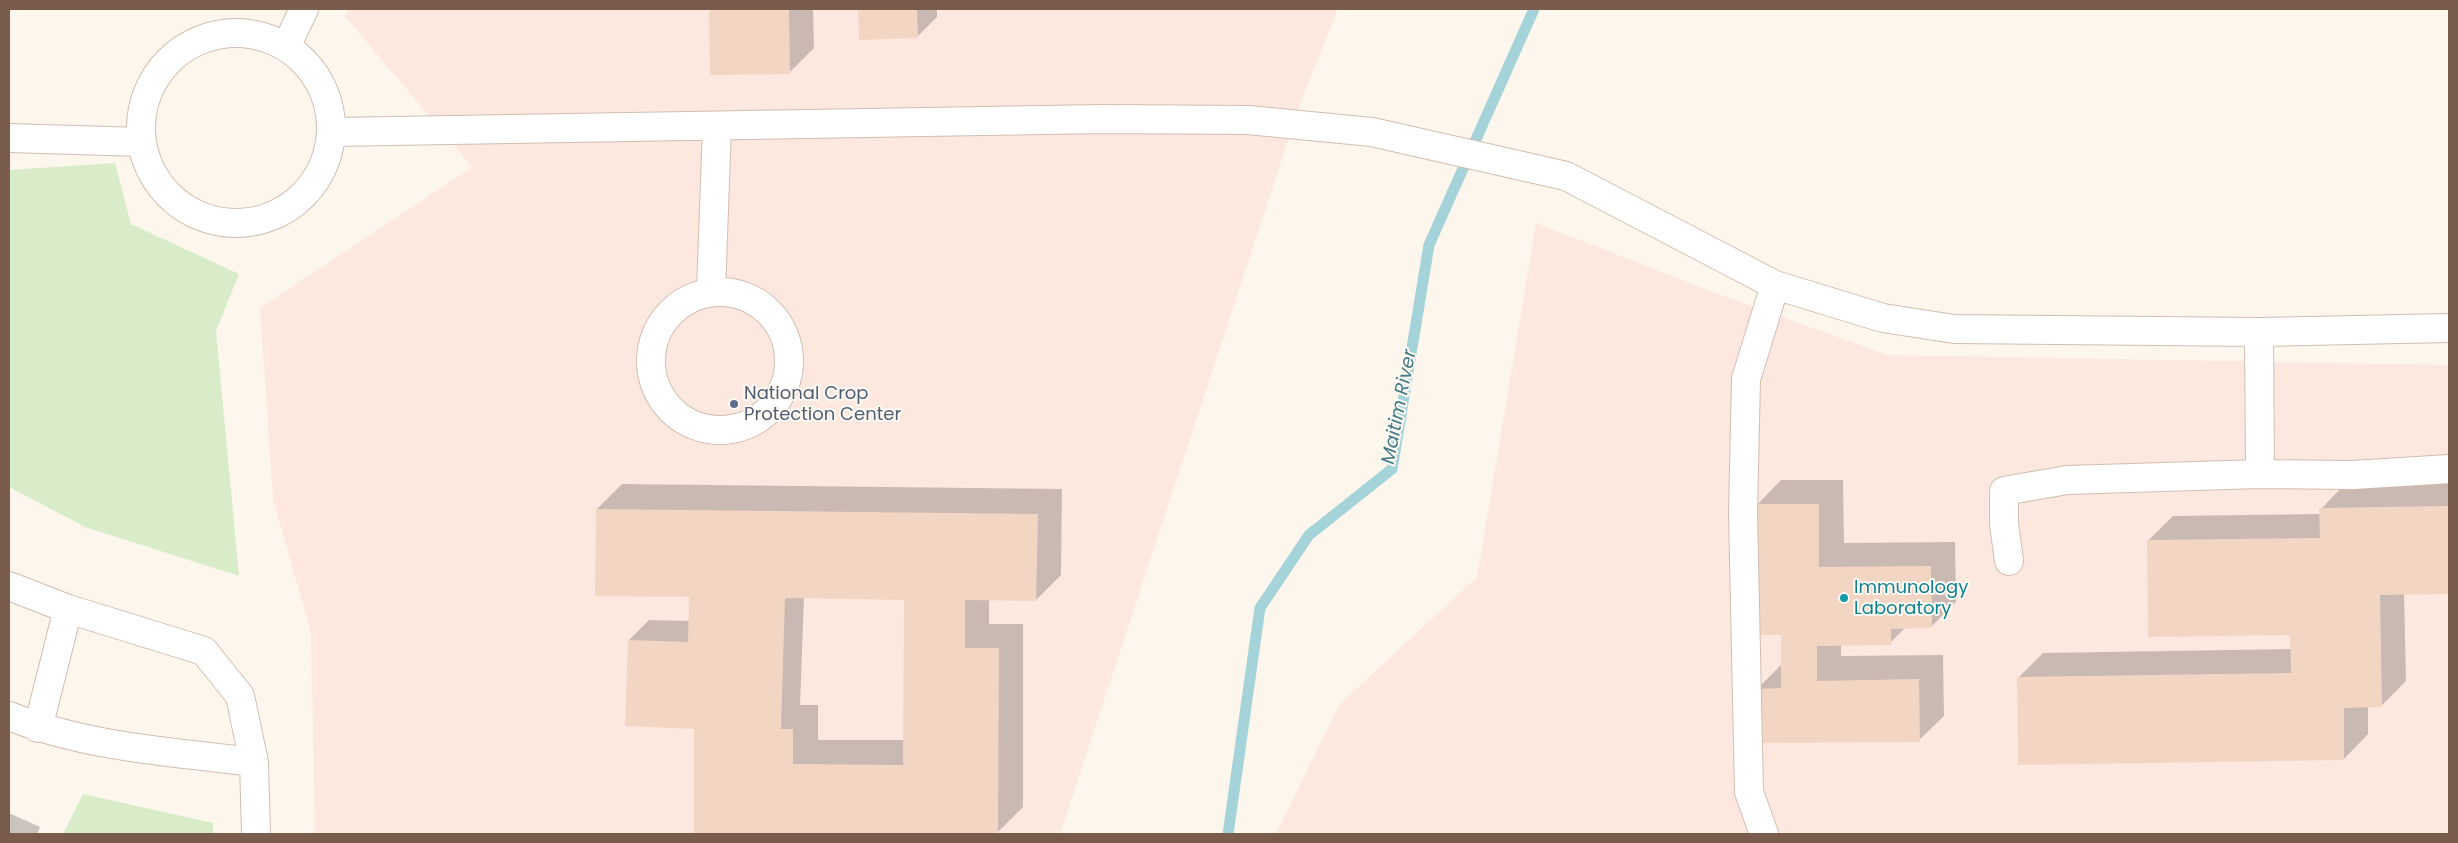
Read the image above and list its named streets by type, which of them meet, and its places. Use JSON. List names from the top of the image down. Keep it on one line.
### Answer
{"water":["Maitim River"],"places":["National Crop Protection Center","Immunology Laboratory"]}
